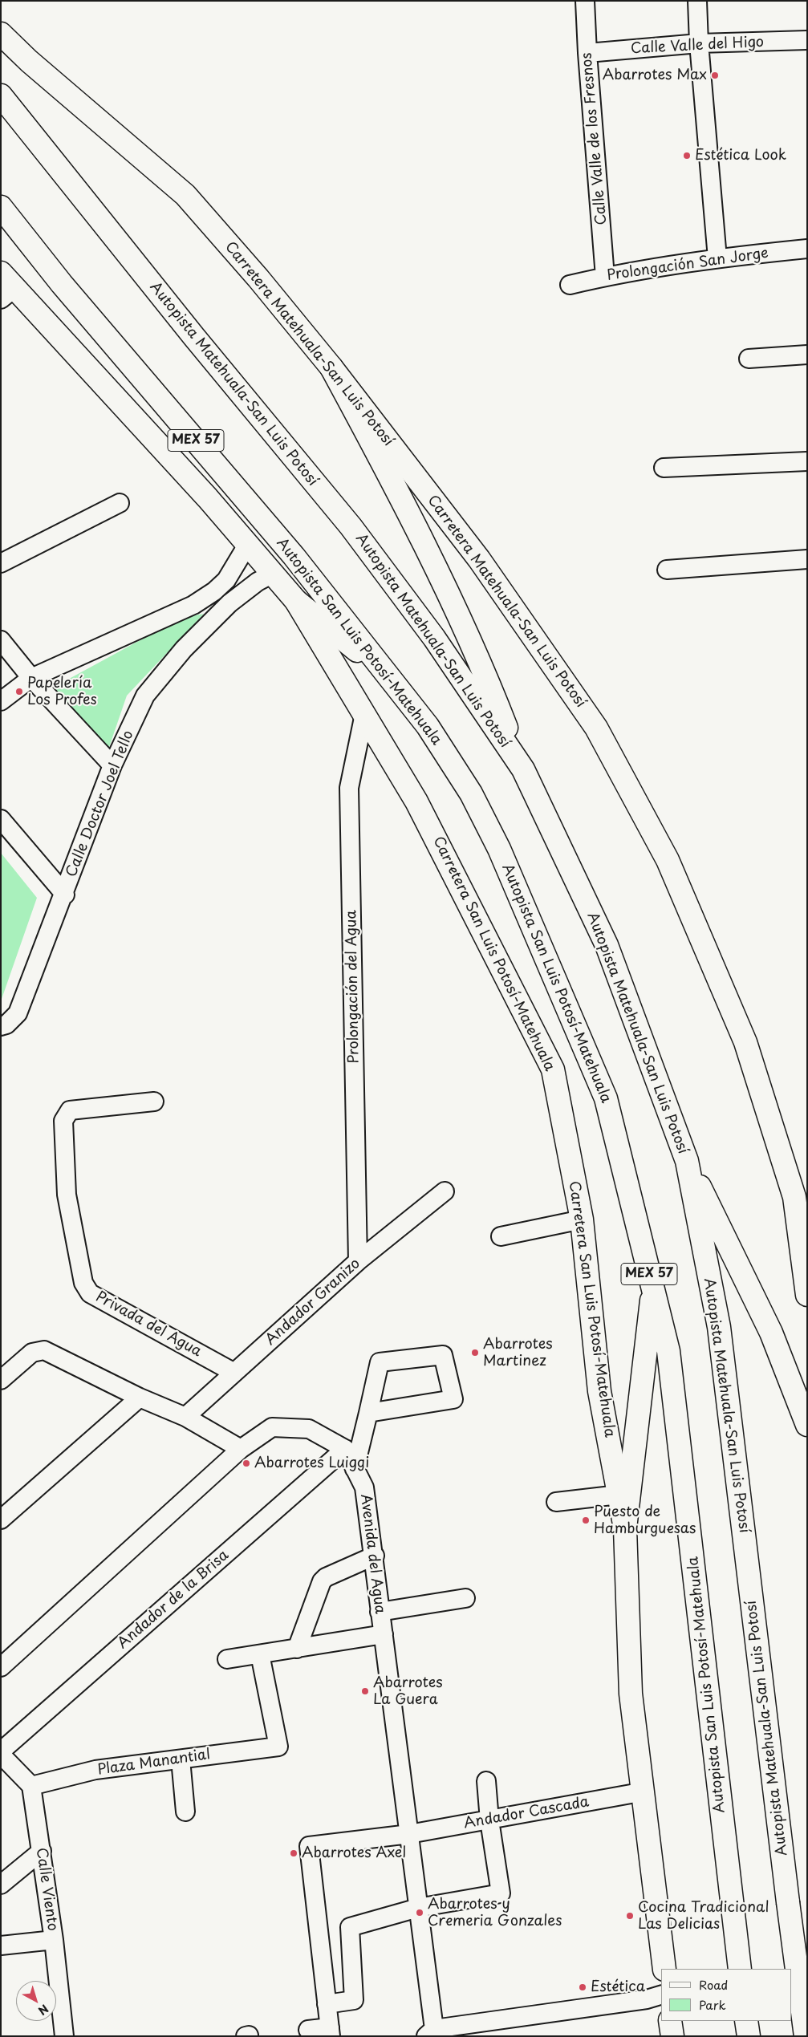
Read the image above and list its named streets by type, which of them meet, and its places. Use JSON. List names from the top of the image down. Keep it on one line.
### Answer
{"streets":{"main road":["Carretera Matehuala-San Luis Potosí","Autopista Matehuala-San Luis Potosí","MEX 57","Autopista San Luis Potosí-Matehuala","Carretera San Luis Potosí-Matehuala"],"street":["Calle Valle del Higo","Calle Valle de los Fresnos","Prolongación San Jorge","Calle Doctor Joel Tello","Prolongación del Agua","Andador Granizo","Privada del Agua","Avenida del Agua","Andador de la Brisa","Plaza Manantial","Andador Cascada","Calle Viento"]},"crossings":[["Calle Valle del Higo","Calle Valle de los Fresnos"],["Calle Valle de los Fresnos","Prolongación San Jorge"],["Calle Doctor Joel Tello","Carretera San Luis Potosí-Matehuala"],["Carretera San Luis Potosí-Matehuala","Prolongación del Agua"],["Carretera San Luis Potosí-Matehuala","Andador Cascada"],["Prolongación del Agua","Andador Granizo"],["Andador Granizo","Privada del Agua"],["Avenida del Agua","Andador de la Brisa"],["Avenida del Agua","Andador Cascada"],["Plaza Manantial","Calle Viento"]],"places":["Abarrotes Max","Estética Look","Papelería Los Profes","Abarrotes Martinez","Abarrotes Luiggi","Puesto de Hamburguesas","Abarrotes La Guera","Abarrotes Axel","Abarrotes y Cremeria Gonzales","Cocina Tradicional Las Delicias","Estética"],"legend":["Road","Park"],"north":"bottom right"}
